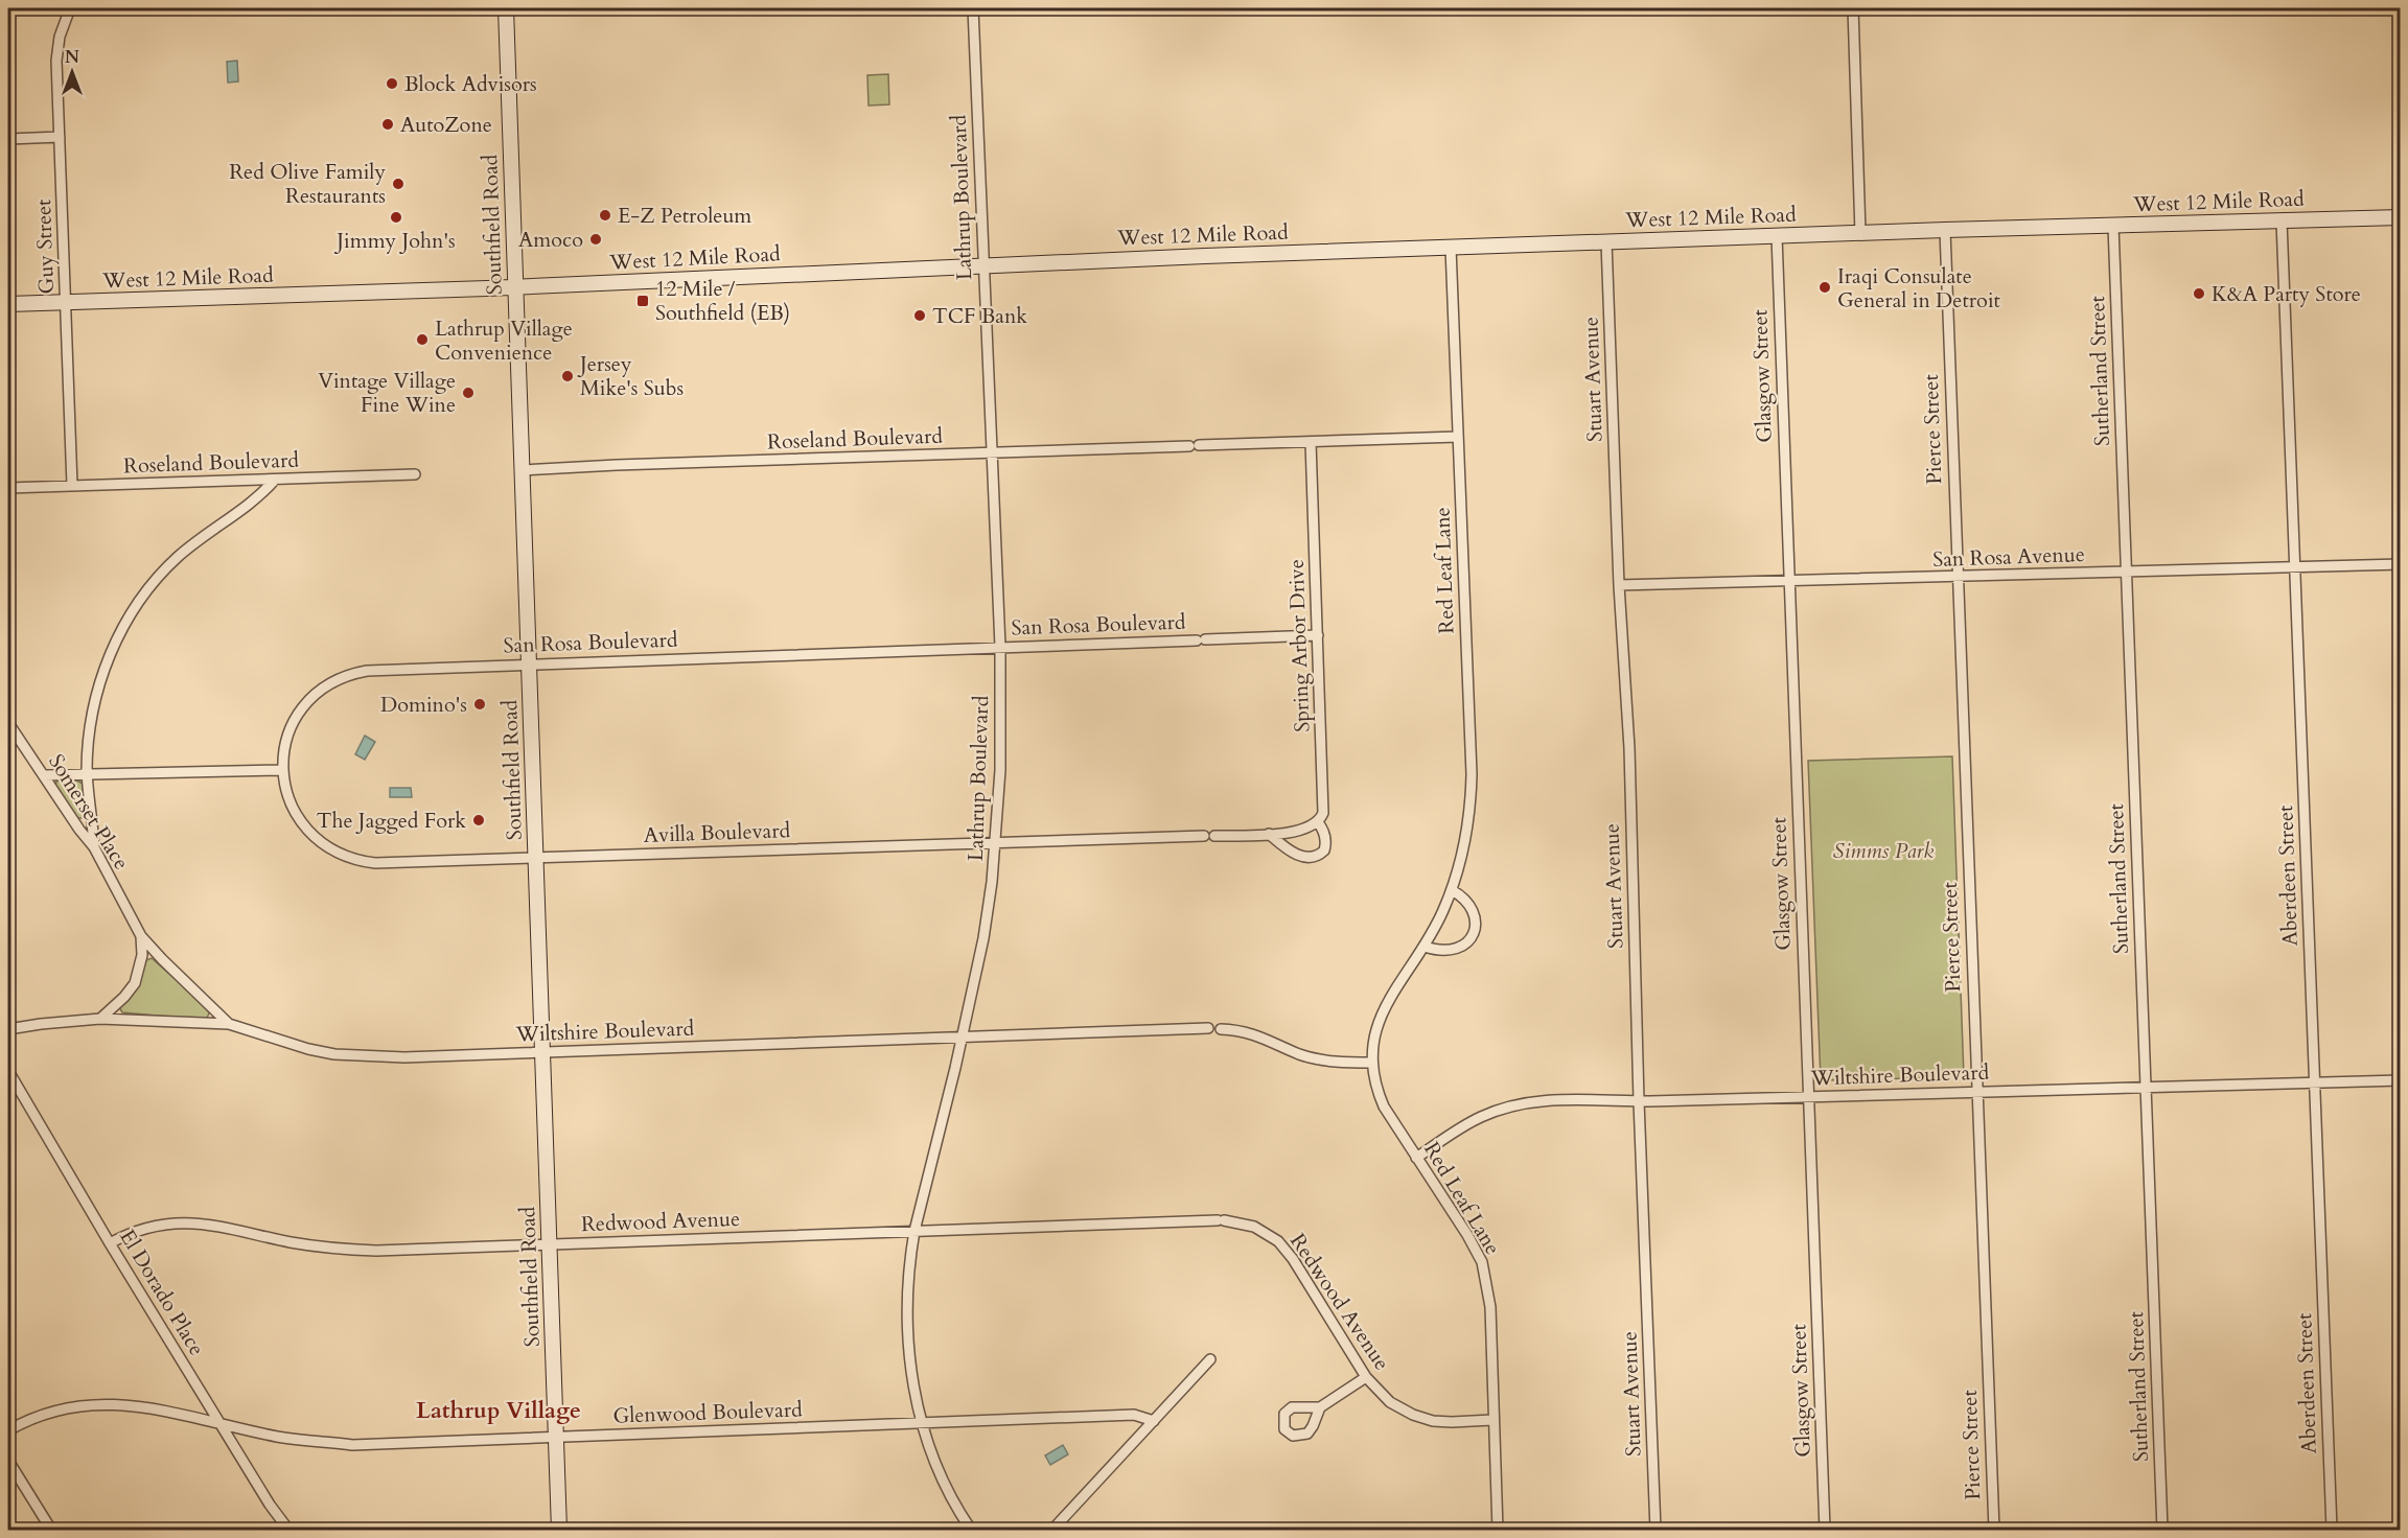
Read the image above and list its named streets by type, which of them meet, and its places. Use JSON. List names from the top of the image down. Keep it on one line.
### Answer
{"streets":{"main road":["West 12 Mile Road","Southfield Road"],"street":["Lathrup Boulevard","Guy Street","Sutherland Street","Glasgow Street","Stuart Avenue","Pierce Street","Roseland Boulevard","San Rosa Avenue","Red Leaf Lane","San Rosa Boulevard","Spring Arbor Drive","Somerset Place","Avilla Boulevard","Aberdeen Street","Wiltshire Boulevard","Redwood Avenue","El Dorado Place","Glenwood Boulevard"]},"crossings":[["Lathrup Boulevard","West 12 Mile Road"],["Lathrup Boulevard","Roseland Boulevard"],["Lathrup Boulevard","San Rosa Boulevard"],["Lathrup Boulevard","Avilla Boulevard"],["Lathrup Boulevard","Wiltshire Boulevard"],["Lathrup Boulevard","Redwood Avenue"],["Lathrup Boulevard","Glenwood Boulevard"],["West 12 Mile Road","Southfield Road"],["West 12 Mile Road","Guy Street"],["West 12 Mile Road","Sutherland Street"],["West 12 Mile Road","Glasgow Street"],["West 12 Mile Road","Stuart Avenue"],["West 12 Mile Road","Pierce Street"],["West 12 Mile Road","Red Leaf Lane"],["West 12 Mile Road","Aberdeen Street"],["Southfield Road","Roseland Boulevard"],["Southfield Road","San Rosa Boulevard"],["Southfield Road","Avilla Boulevard"],["Southfield Road","Wiltshire Boulevard"],["Southfield Road","Redwood Avenue"],["Southfield Road","Glenwood Boulevard"],["Guy Street","Roseland Boulevard"],["Sutherland Street","San Rosa Avenue"],["Sutherland Street","Wiltshire Boulevard"],["Glasgow Street","San Rosa Avenue"],["Glasgow Street","Wiltshire Boulevard"],["Stuart Avenue","San Rosa Avenue"],["Stuart Avenue","Wiltshire Boulevard"],["Pierce Street","San Rosa Avenue"],["Pierce Street","Wiltshire Boulevard"],["Roseland Boulevard","Red Leaf Lane"],["Roseland Boulevard","Spring Arbor Drive"],["San Rosa Avenue","Aberdeen Street"],["Red Leaf Lane","Wiltshire Boulevard"],["Red Leaf Lane","Redwood Avenue"],["San Rosa Boulevard","Spring Arbor Drive"],["San Rosa Boulevard","Avilla Boulevard"],["Spring Arbor Drive","Avilla Boulevard"],["Somerset Place","Wiltshire Boulevard"],["Aberdeen Street","Wiltshire Boulevard"],["Redwood Avenue","El Dorado Place"],["El Dorado Place","Glenwood Boulevard"]],"districts":["Lathrup Village"],"parks":["Simms Park"],"places":{"other":["Block Advisors","AutoZone","Red Olive Family Restaurants","E-Z Petroleum","Jimmy John's","Amoco","Iraqi Consulate General in Detroit","K&A Party Store","TCF Bank","Lathrup Village Convenience","Jersey Mike's Subs","Vintage Village Fine Wine","Domino's","The Jagged Fork"],"transit":["12 Mile / Southfield (EB)"]},"north":"top"}
